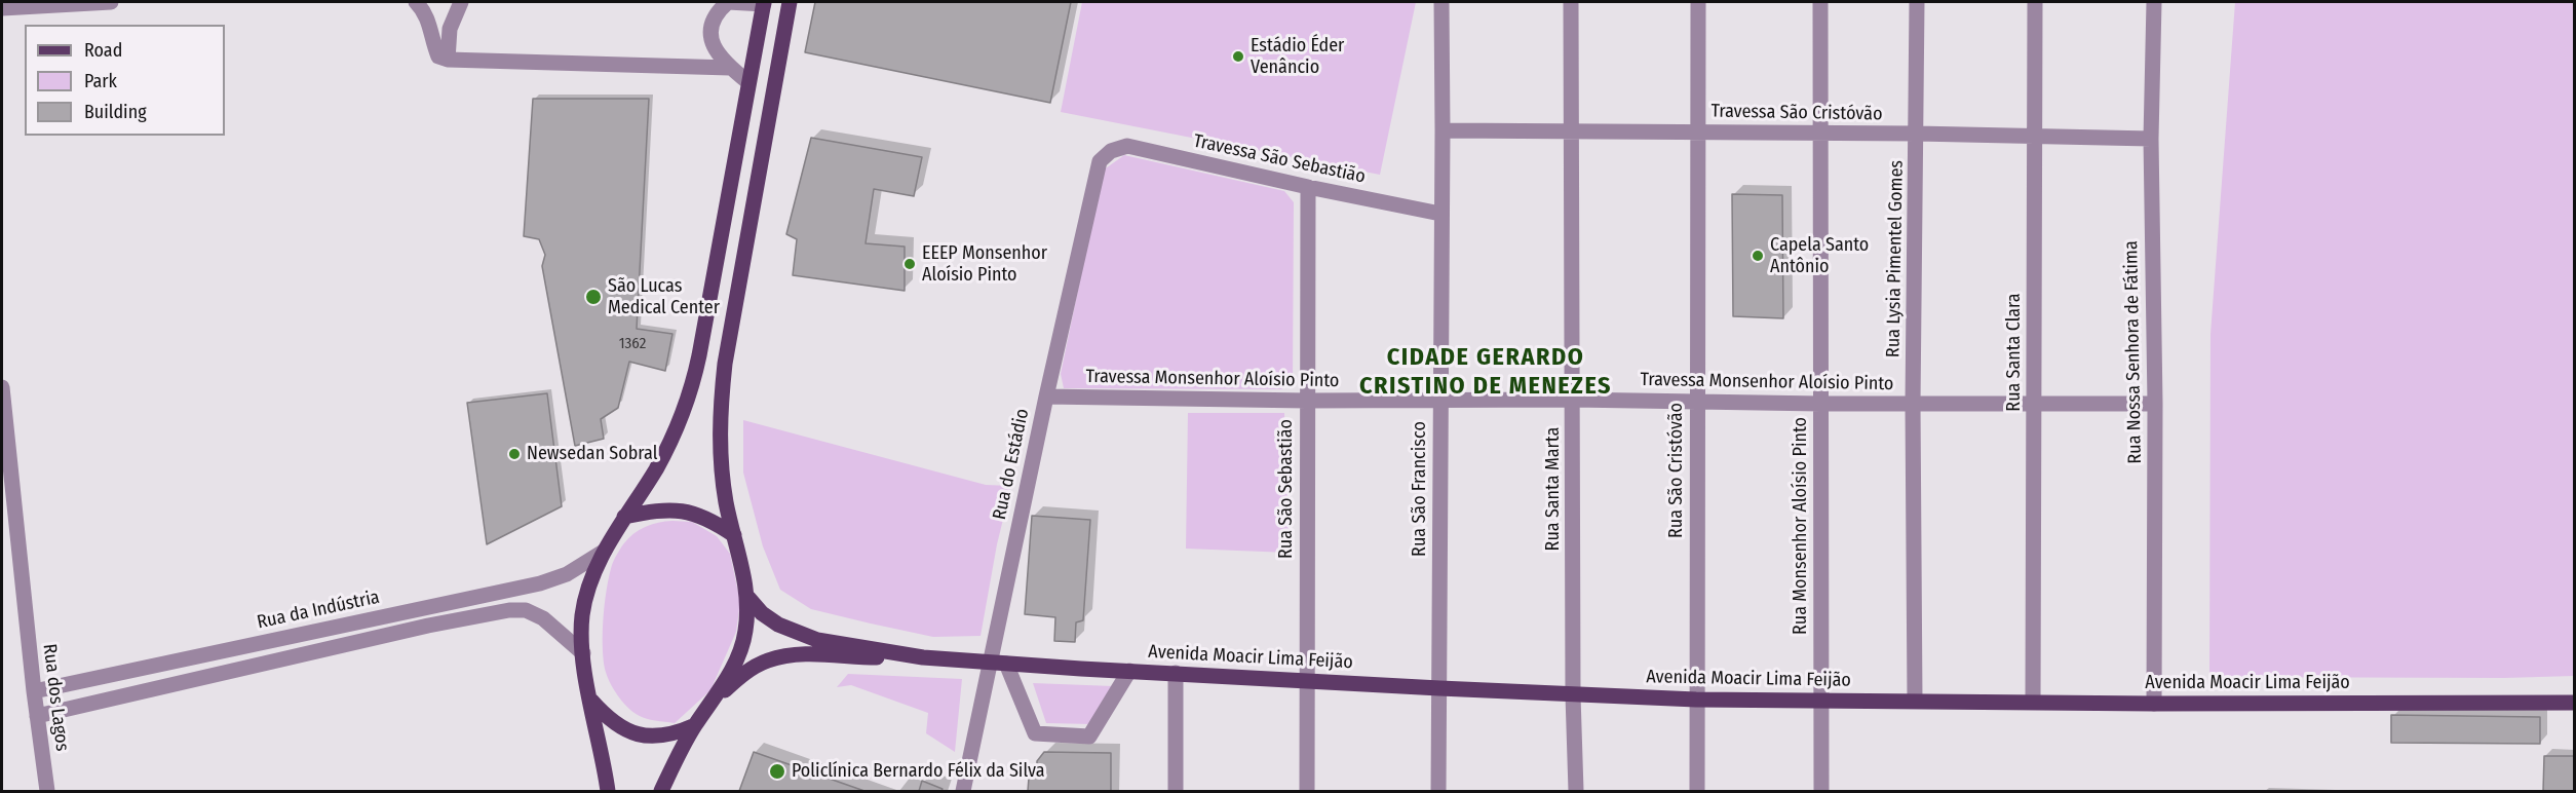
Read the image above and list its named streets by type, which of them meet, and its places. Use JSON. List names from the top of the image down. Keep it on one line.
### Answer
{"streets":{"main road":["Avenida Moacir Lima Feijão"],"street":["Travessa São Cristóvão","Travessa São Sebastião","Rua Lysia Pimentel Gomes","Rua Santa Clara","Rua Nossa Senhora de Fátima","Travessa Monsenhor Aloísio Pinto","Rua do Estádio","Rua São Cristóvão","Rua São Sebastião","Rua São Francisco","Rua Santa Marta","Rua Monsenhor Aloísio Pinto","Rua da Indústria","Rua dos Lagos"]},"crossings":[["Travessa São Cristóvão","Rua Lysia Pimentel Gomes"],["Travessa São Cristóvão","Rua Santa Clara"],["Travessa São Cristóvão","Rua Nossa Senhora de Fátima"],["Travessa São Cristóvão","Rua São Cristóvão"],["Travessa São Cristóvão","Rua São Francisco"],["Travessa São Cristóvão","Rua Santa Marta"],["Travessa São Cristóvão","Rua Monsenhor Aloísio Pinto"],["Travessa São Sebastião","Rua do Estádio"],["Travessa São Sebastião","Rua São Sebastião"],["Travessa São Sebastião","Rua São Francisco"],["Rua Lysia Pimentel Gomes","Travessa Monsenhor Aloísio Pinto"],["Rua Lysia Pimentel Gomes","Avenida Moacir Lima Feijão"],["Rua Santa Clara","Travessa Monsenhor Aloísio Pinto"],["Rua Santa Clara","Avenida Moacir Lima Feijão"],["Rua Nossa Senhora de Fátima","Travessa Monsenhor Aloísio Pinto"],["Rua Nossa Senhora de Fátima","Avenida Moacir Lima Feijão"],["Travessa Monsenhor Aloísio Pinto","Rua do Estádio"],["Travessa Monsenhor Aloísio Pinto","Rua São Cristóvão"],["Travessa Monsenhor Aloísio Pinto","Rua São Sebastião"],["Travessa Monsenhor Aloísio Pinto","Rua São Francisco"],["Travessa Monsenhor Aloísio Pinto","Rua Santa Marta"],["Travessa Monsenhor Aloísio Pinto","Rua Monsenhor Aloísio Pinto"],["Rua do Estádio","Avenida Moacir Lima Feijão"],["Rua São Cristóvão","Avenida Moacir Lima Feijão"],["Rua São Sebastião","Avenida Moacir Lima Feijão"],["Rua São Francisco","Avenida Moacir Lima Feijão"],["Rua Santa Marta","Avenida Moacir Lima Feijão"],["Rua Monsenhor Aloísio Pinto","Avenida Moacir Lima Feijão"],["Rua da Indústria","Rua dos Lagos"]],"districts":["CIDADE GERARDO CRISTINO DE MENEZES"],"places":["Estádio Éder Venâncio","Capela Santo Antônio","EEEP Monsenhor Aloísio Pinto","São Lucas Medical Center","Newsedan Sobral","Policlínica Bernardo Félix da Silva"],"house_numbers":["1362"],"legend":["Road","Park","Building"]}
